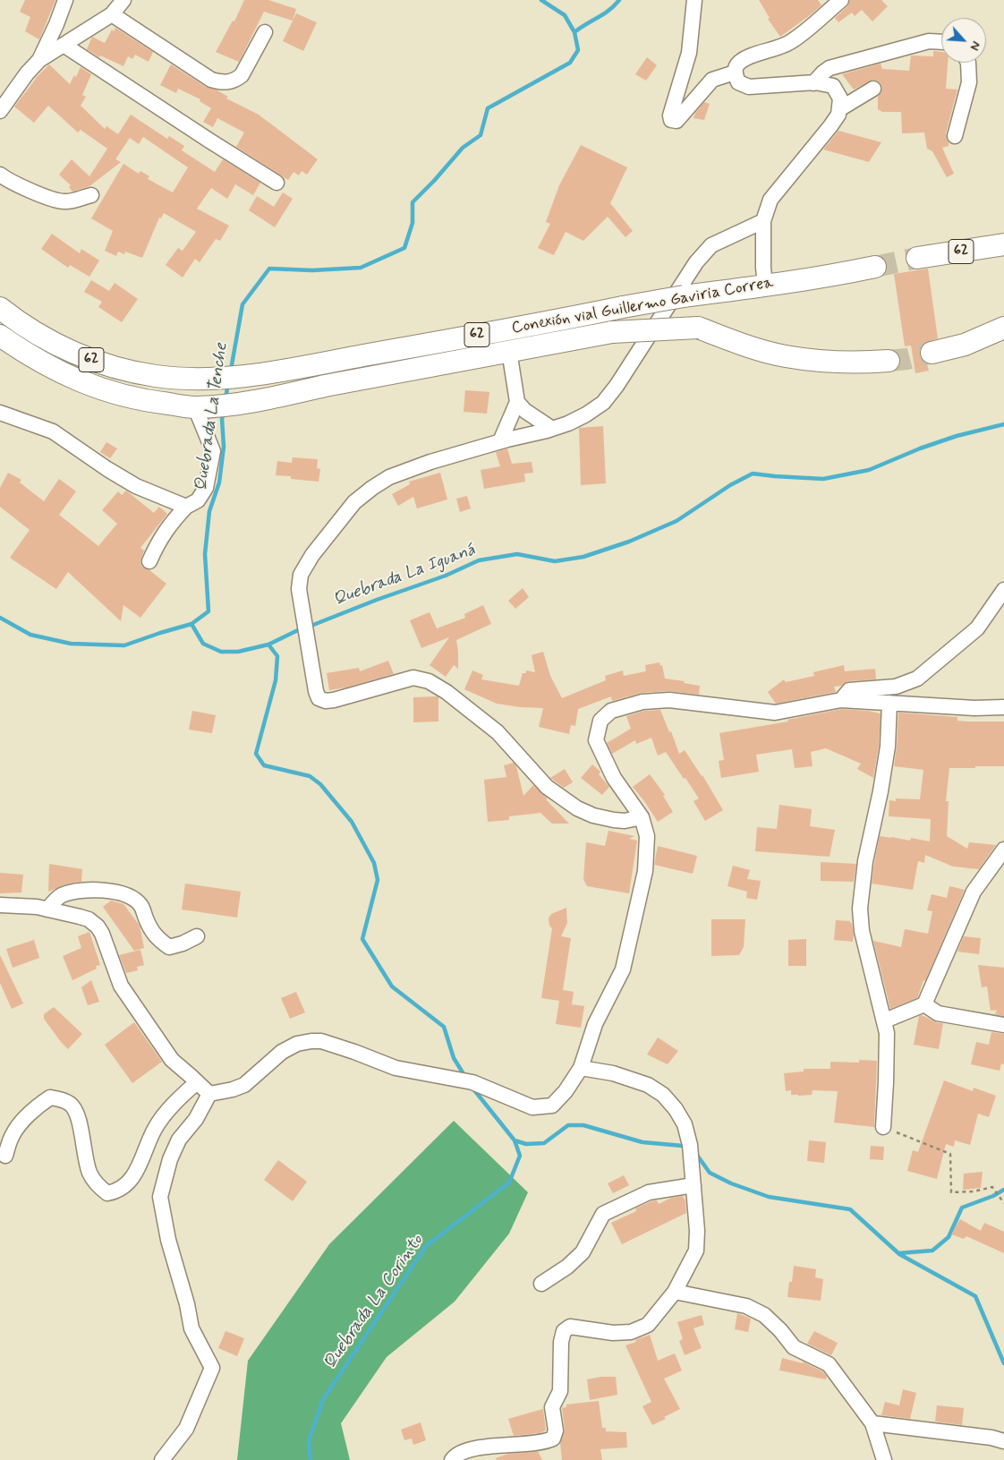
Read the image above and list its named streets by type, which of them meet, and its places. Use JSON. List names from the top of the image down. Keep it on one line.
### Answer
{"streets":{"highway":["62","Conexión vial Guillermo Gaviria Correa"]},"water":["Quebrada La Tenche","Quebrada La Iguaná","Quebrada La Corinto"],"north":"bottom right"}
